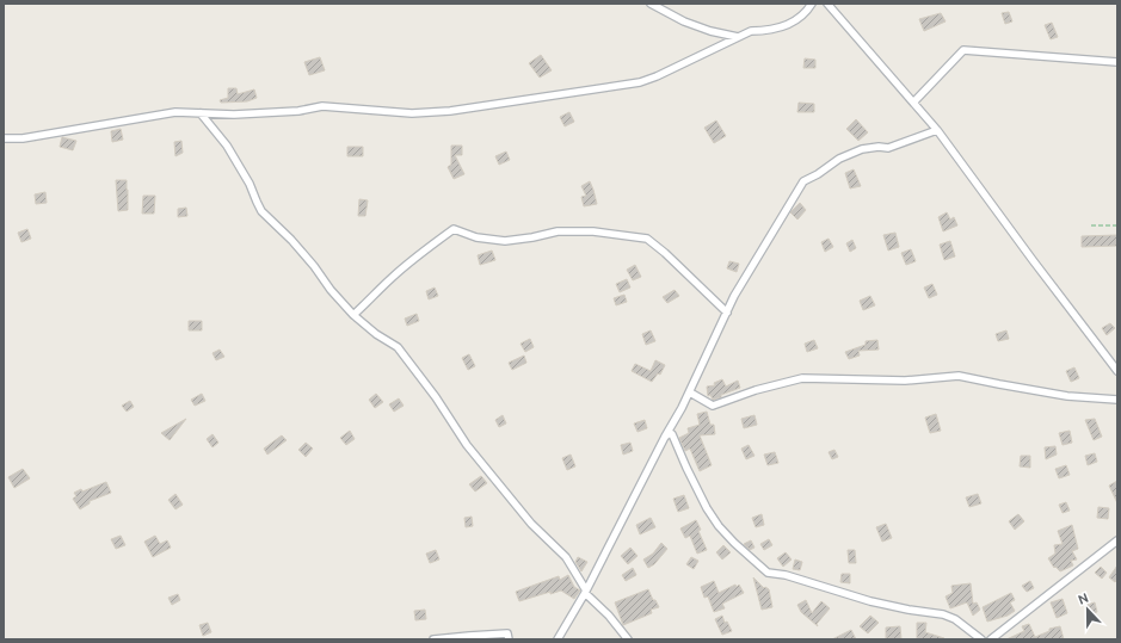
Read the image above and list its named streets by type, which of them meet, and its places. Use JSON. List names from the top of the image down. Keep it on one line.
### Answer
{"north":"top"}
